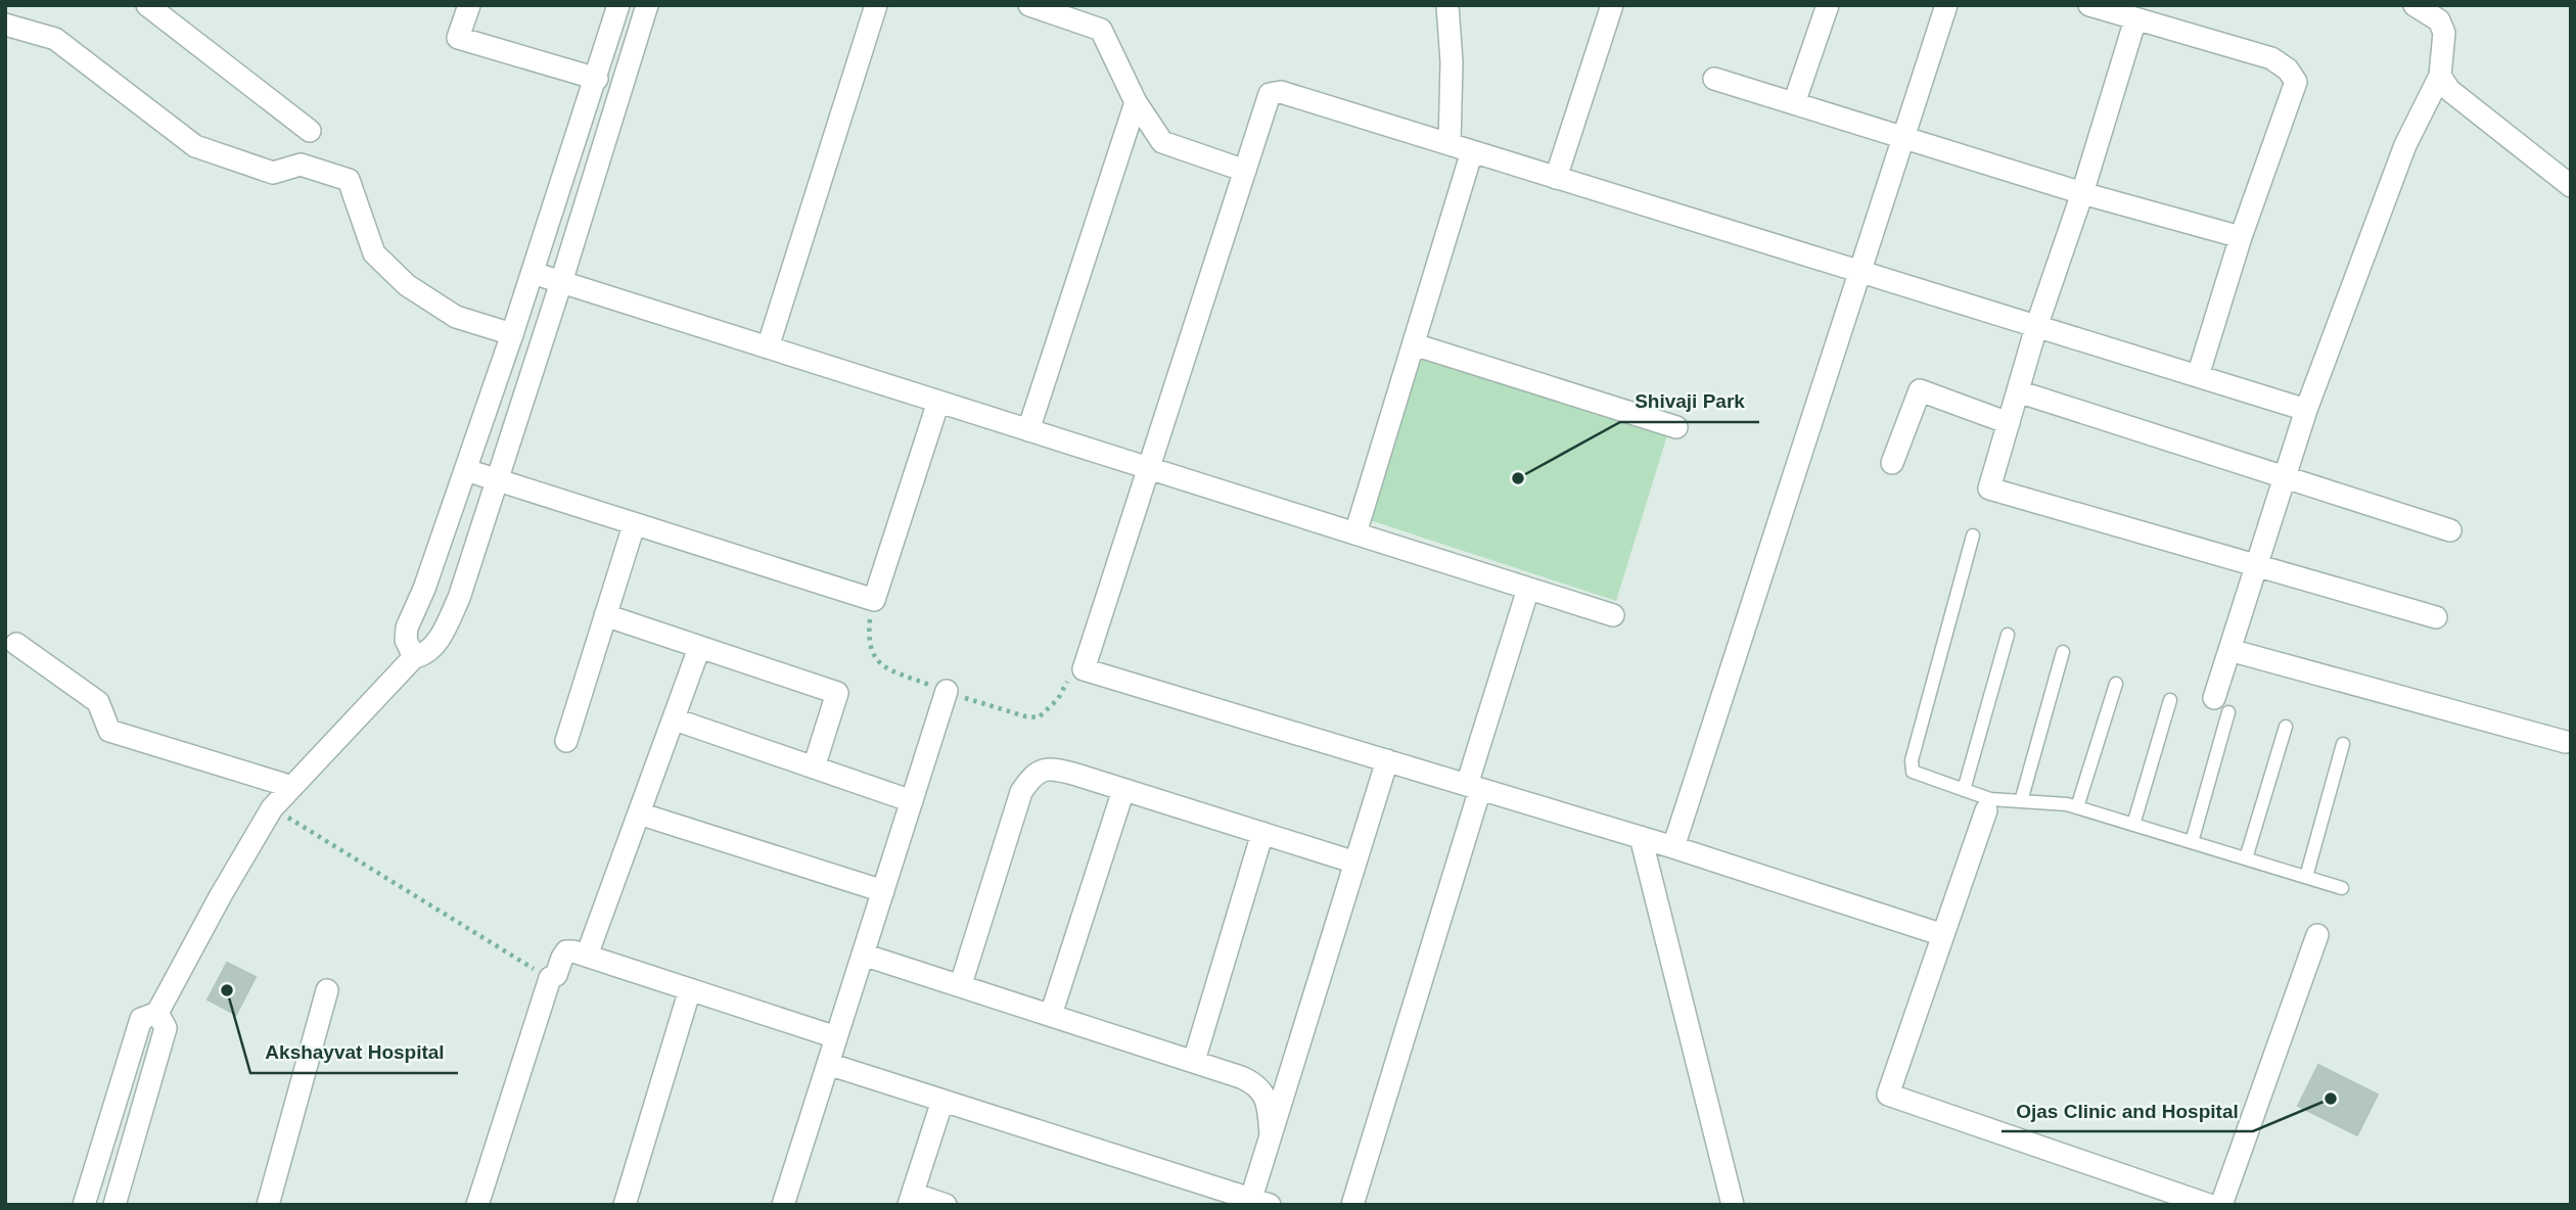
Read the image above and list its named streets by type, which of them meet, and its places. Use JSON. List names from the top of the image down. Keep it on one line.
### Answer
{"places":["Shivaji Park","Akshayvat Hospital","Ojas Clinic and Hospital"]}
